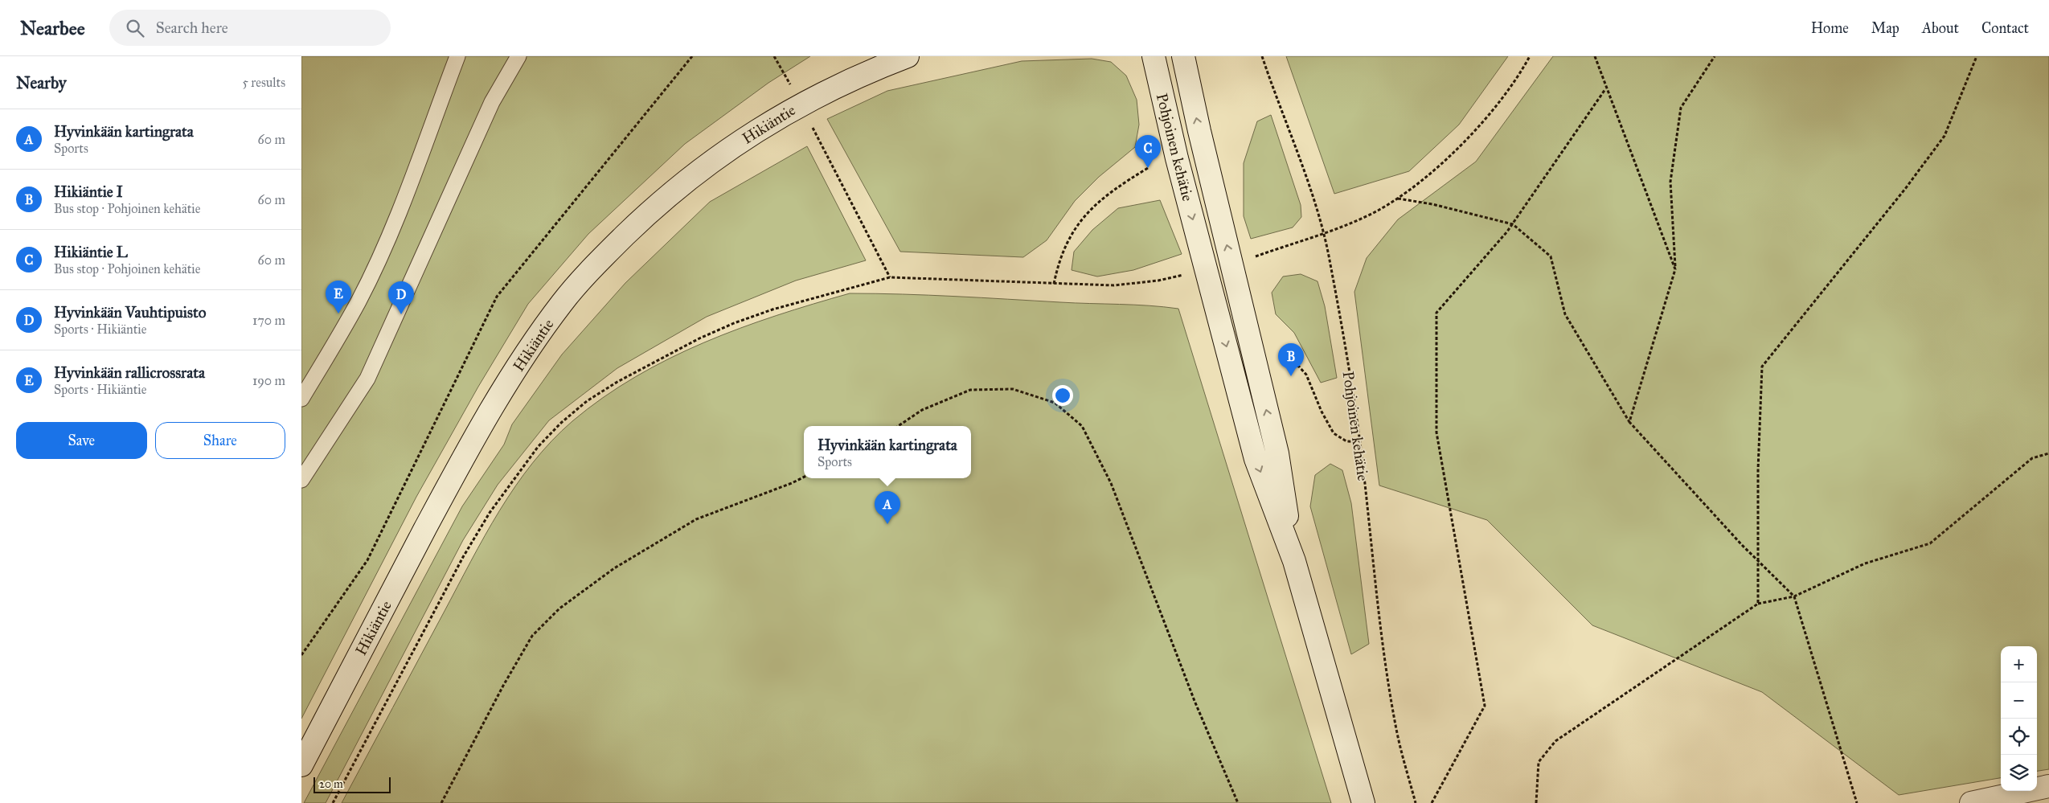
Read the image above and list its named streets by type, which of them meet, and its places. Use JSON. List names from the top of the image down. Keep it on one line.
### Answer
{"streets":{"main road":["Hikiäntie","Pohjoinen kehätie"]},"scale_bar":"20 m","page":{"header":"Nearbee","search":"Search here","nav":["Home","Map","About","Contact"],"heading":["Nearby","5 results"],"list":[{"mark":"A","name":"Hyvinkään kartingrata","note":"Sports","value":"60 m"},{"mark":"B","name":"Hikiäntie I","note":"Bus stop · Pohjoinen kehätie","value":"60 m"},{"mark":"C","name":"Hikiäntie L","note":"Bus stop · Pohjoinen kehätie","value":"60 m"},{"mark":"D","name":"Hyvinkään Vauhtipuisto","note":"Sports · Hikiäntie","value":"170 m"},{"mark":"E","name":"Hyvinkään rallicrossrata","note":"Sports · Hikiäntie","value":"190 m"}],"pins":["C","E","D","B","A"],"buttons":["Save","Share"],"popup":["Hyvinkään kartingrata","Sports"],"map_buttons":["+","−"],"scale":"20 m"}}
